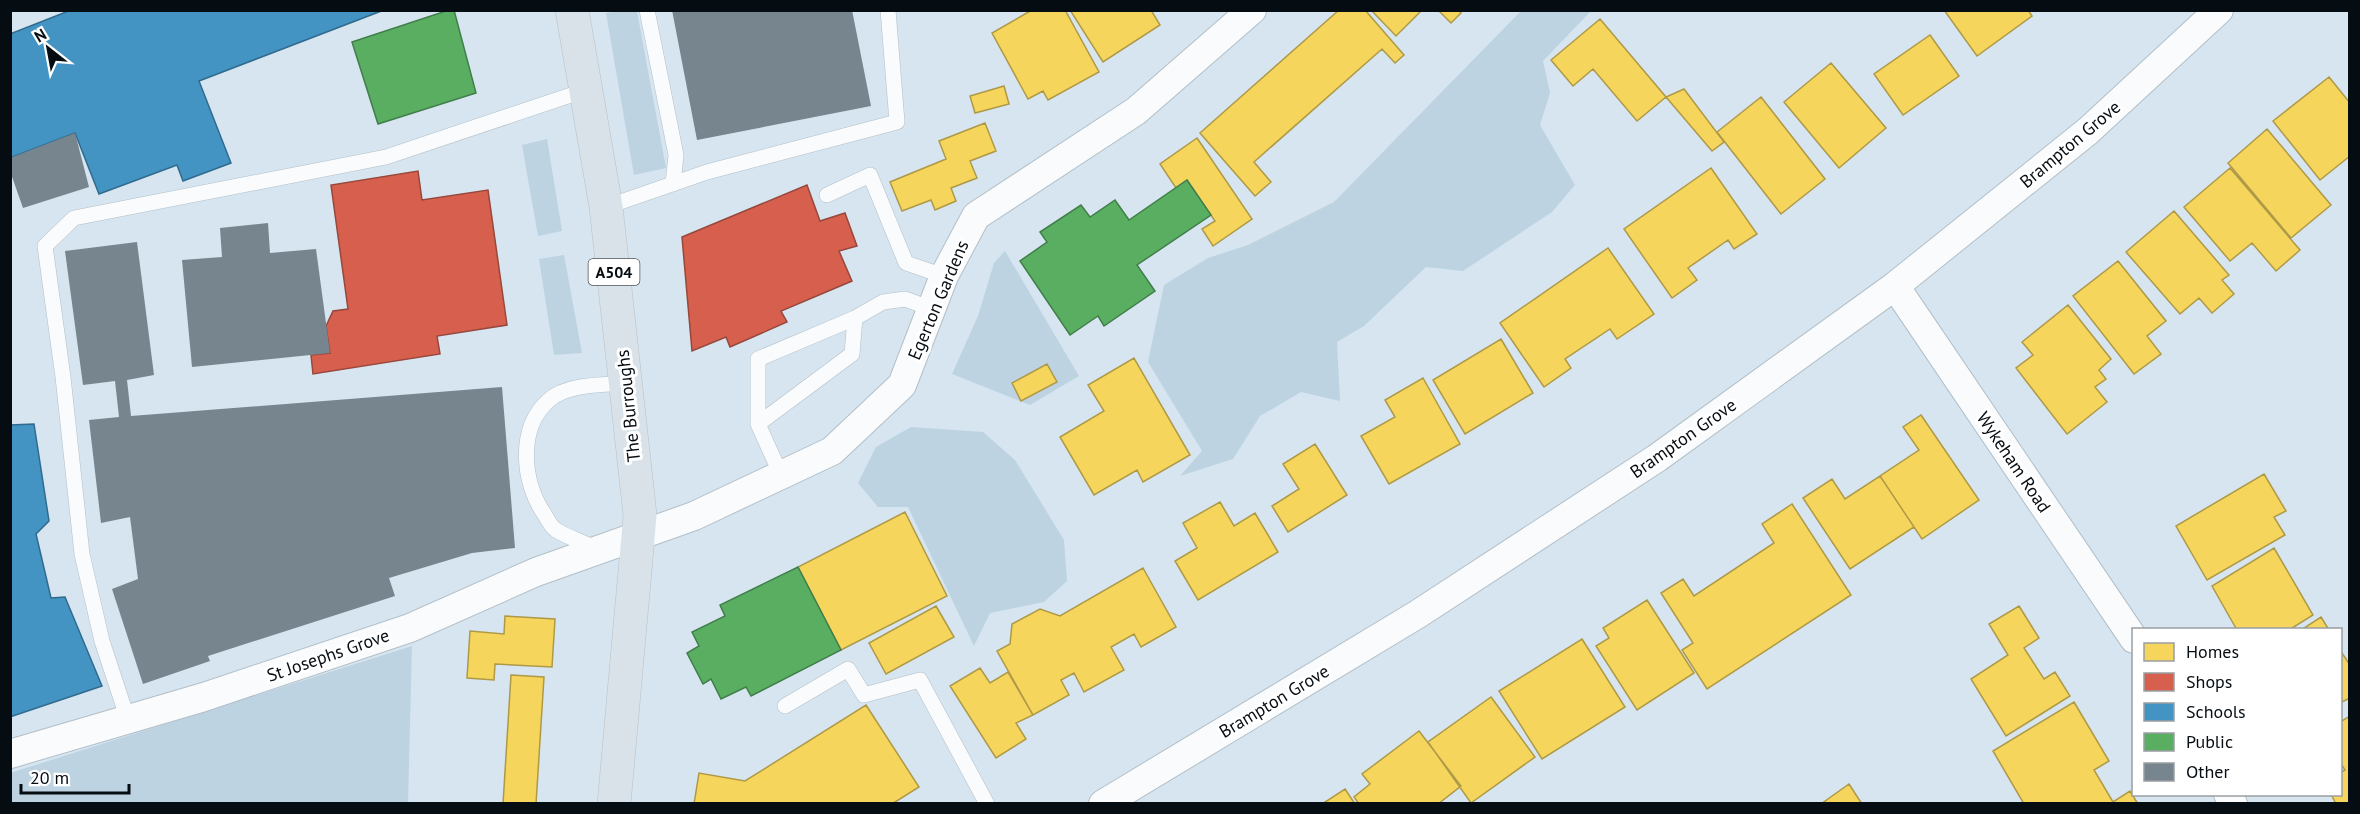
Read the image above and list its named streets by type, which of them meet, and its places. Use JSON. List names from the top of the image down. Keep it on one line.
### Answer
{"streets":{"main road":["A504","The Burroughs"],"street":["Brampton Grove","Egerton Gardens","Wykeham Road","St Josephs Grove"]},"crossings":[["Brampton Grove","Wykeham Road"],["Egerton Gardens","The Burroughs"],["Egerton Gardens","St Josephs Grove"],["The Burroughs","St Josephs Grove"]],"legend":["Homes","Shops","Schools","Public","Other"],"scale_bar":"20 m","north":"top left"}
